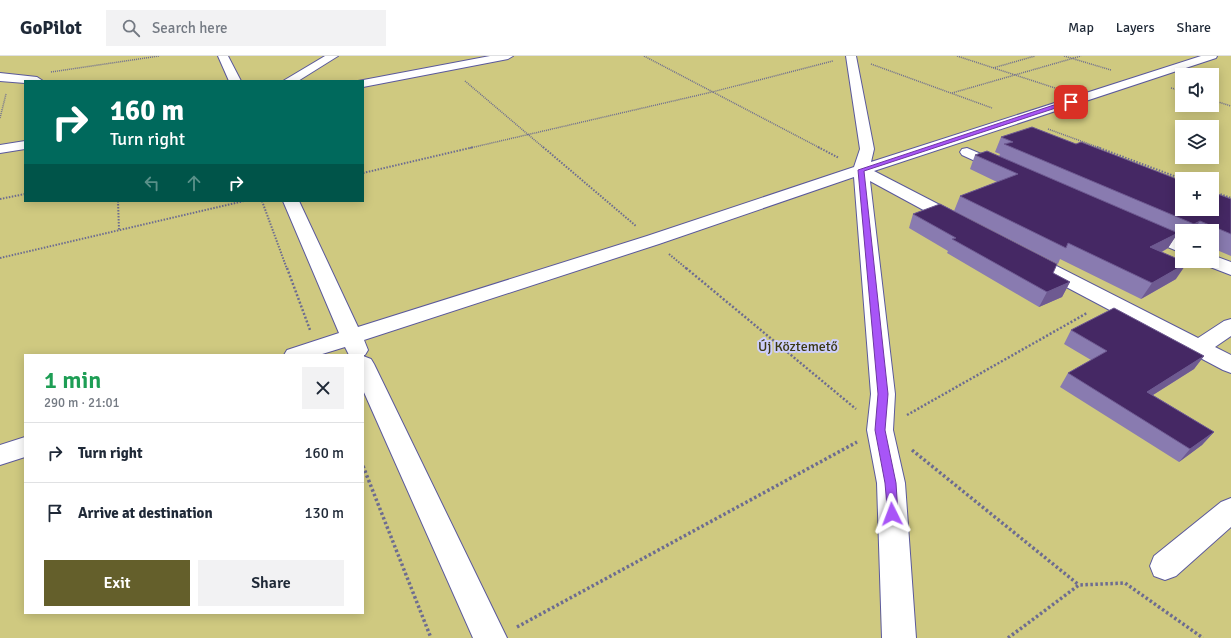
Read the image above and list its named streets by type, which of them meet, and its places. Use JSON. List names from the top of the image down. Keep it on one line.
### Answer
{"parks":["Új Köztemető"],"page":{"header":"GoPilot","search":"Search here","nav":["Map","Layers","Share"],"map_buttons":["+","−"],"turn":["160 m","Turn right"],"heading":["1 min","290 m · 21:01"],"list":[{"name":"Turn right","value":"160 m"},{"name":"Arrive at destination","value":"130 m"}],"buttons":["Exit","Share"]}}
